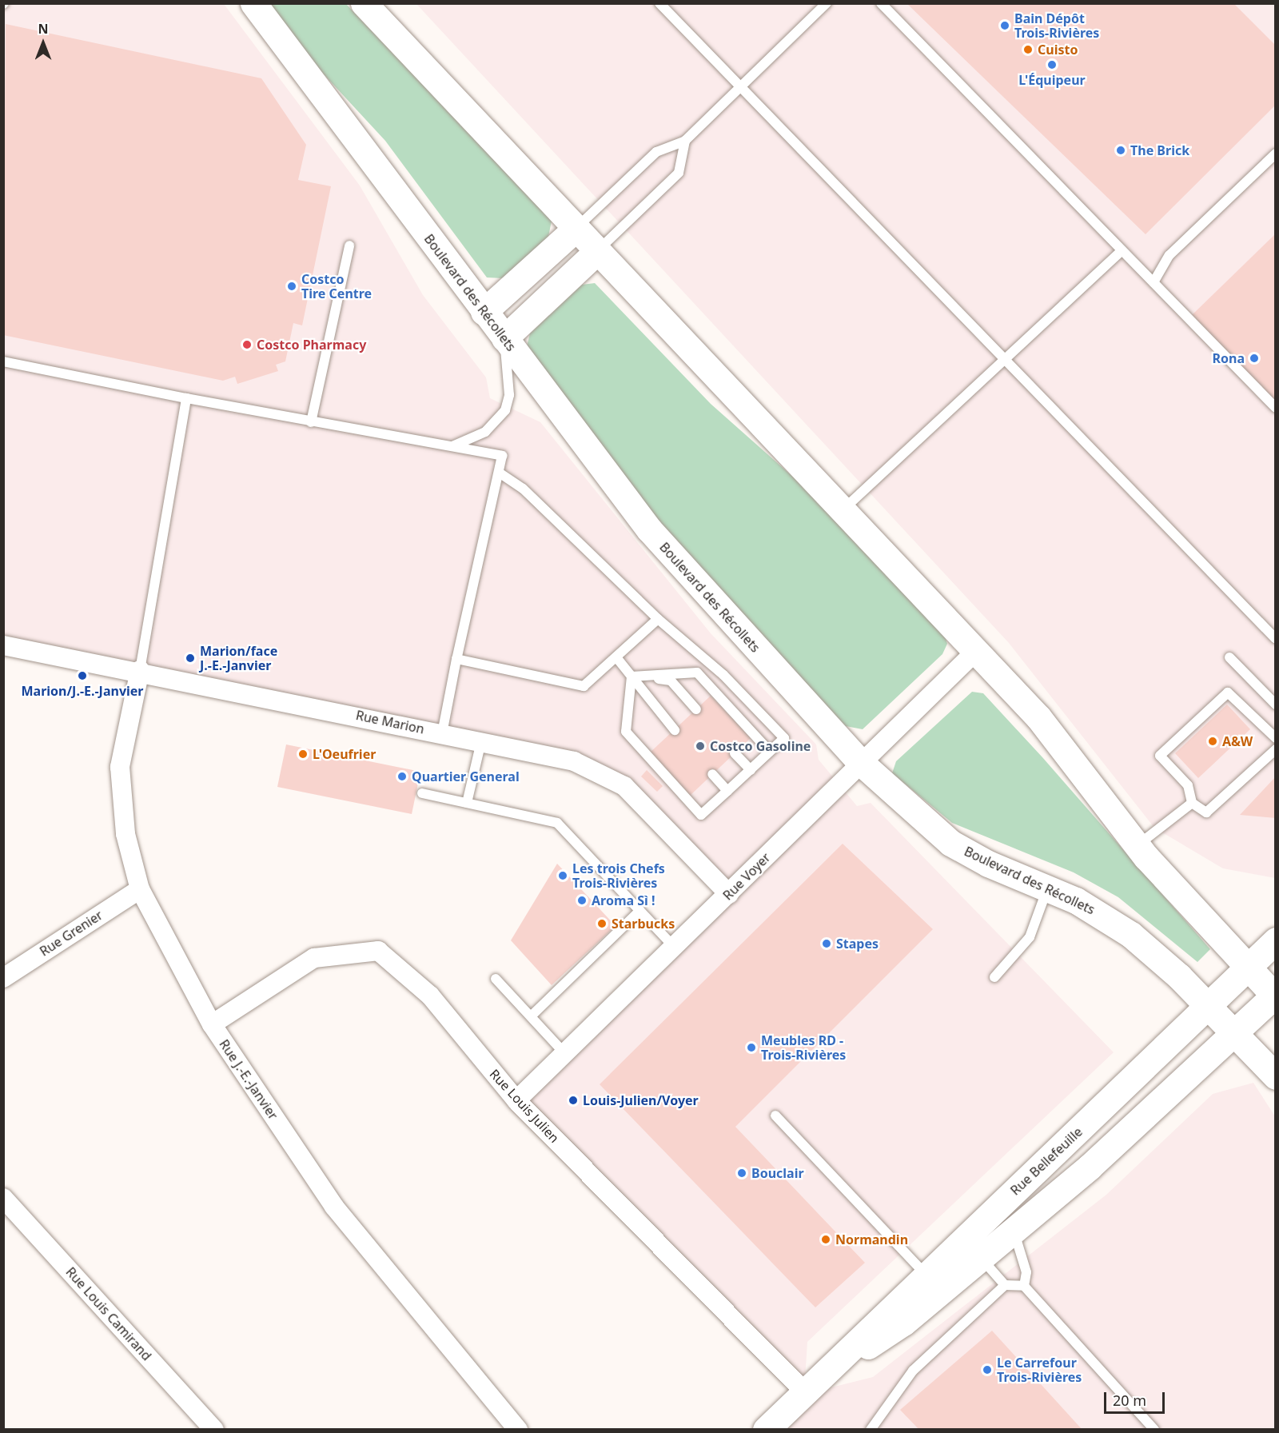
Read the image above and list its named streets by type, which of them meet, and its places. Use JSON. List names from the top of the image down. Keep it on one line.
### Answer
{"streets":{"main road":["Boulevard des Récollets","Rue Bellefeuille"],"street":["Rue Marion","Rue Voyer","Rue Grenier","Rue J.-E.-Janvier","Rue Louis Julien","Rue Louis Camirand"]},"crossings":[["Boulevard des Récollets","Rue Voyer"],["Boulevard des Récollets","Rue Bellefeuille"],["Rue Marion","Rue Voyer"],["Rue Marion","Rue J.-E.-Janvier"],["Rue Voyer","Rue Louis Julien"],["Rue Grenier","Rue J.-E.-Janvier"],["Rue J.-E.-Janvier","Rue Louis Julien"],["Rue Louis Julien","Rue Bellefeuille"]],"places":["Bain Dépôt Trois-Rivières","Cuisto","L'Équipeur","The Brick","Costco Tire Centre","Costco Pharmacy","Rona","Marion/face J.-E.-Janvier","Marion/J.-E.-Janvier","A&W","Costco Gasoline","L'Oeufrier","Quartier General","Les trois Chefs Trois-Rivières","Aroma Sì !","Starbucks","Stapes","Meubles RD - Trois-Rivières","Louis-Julien/Voyer","Bouclair","Normandin","Le Carrefour Trois-Rivières"],"scale_bar":"20 m","north":"top"}
